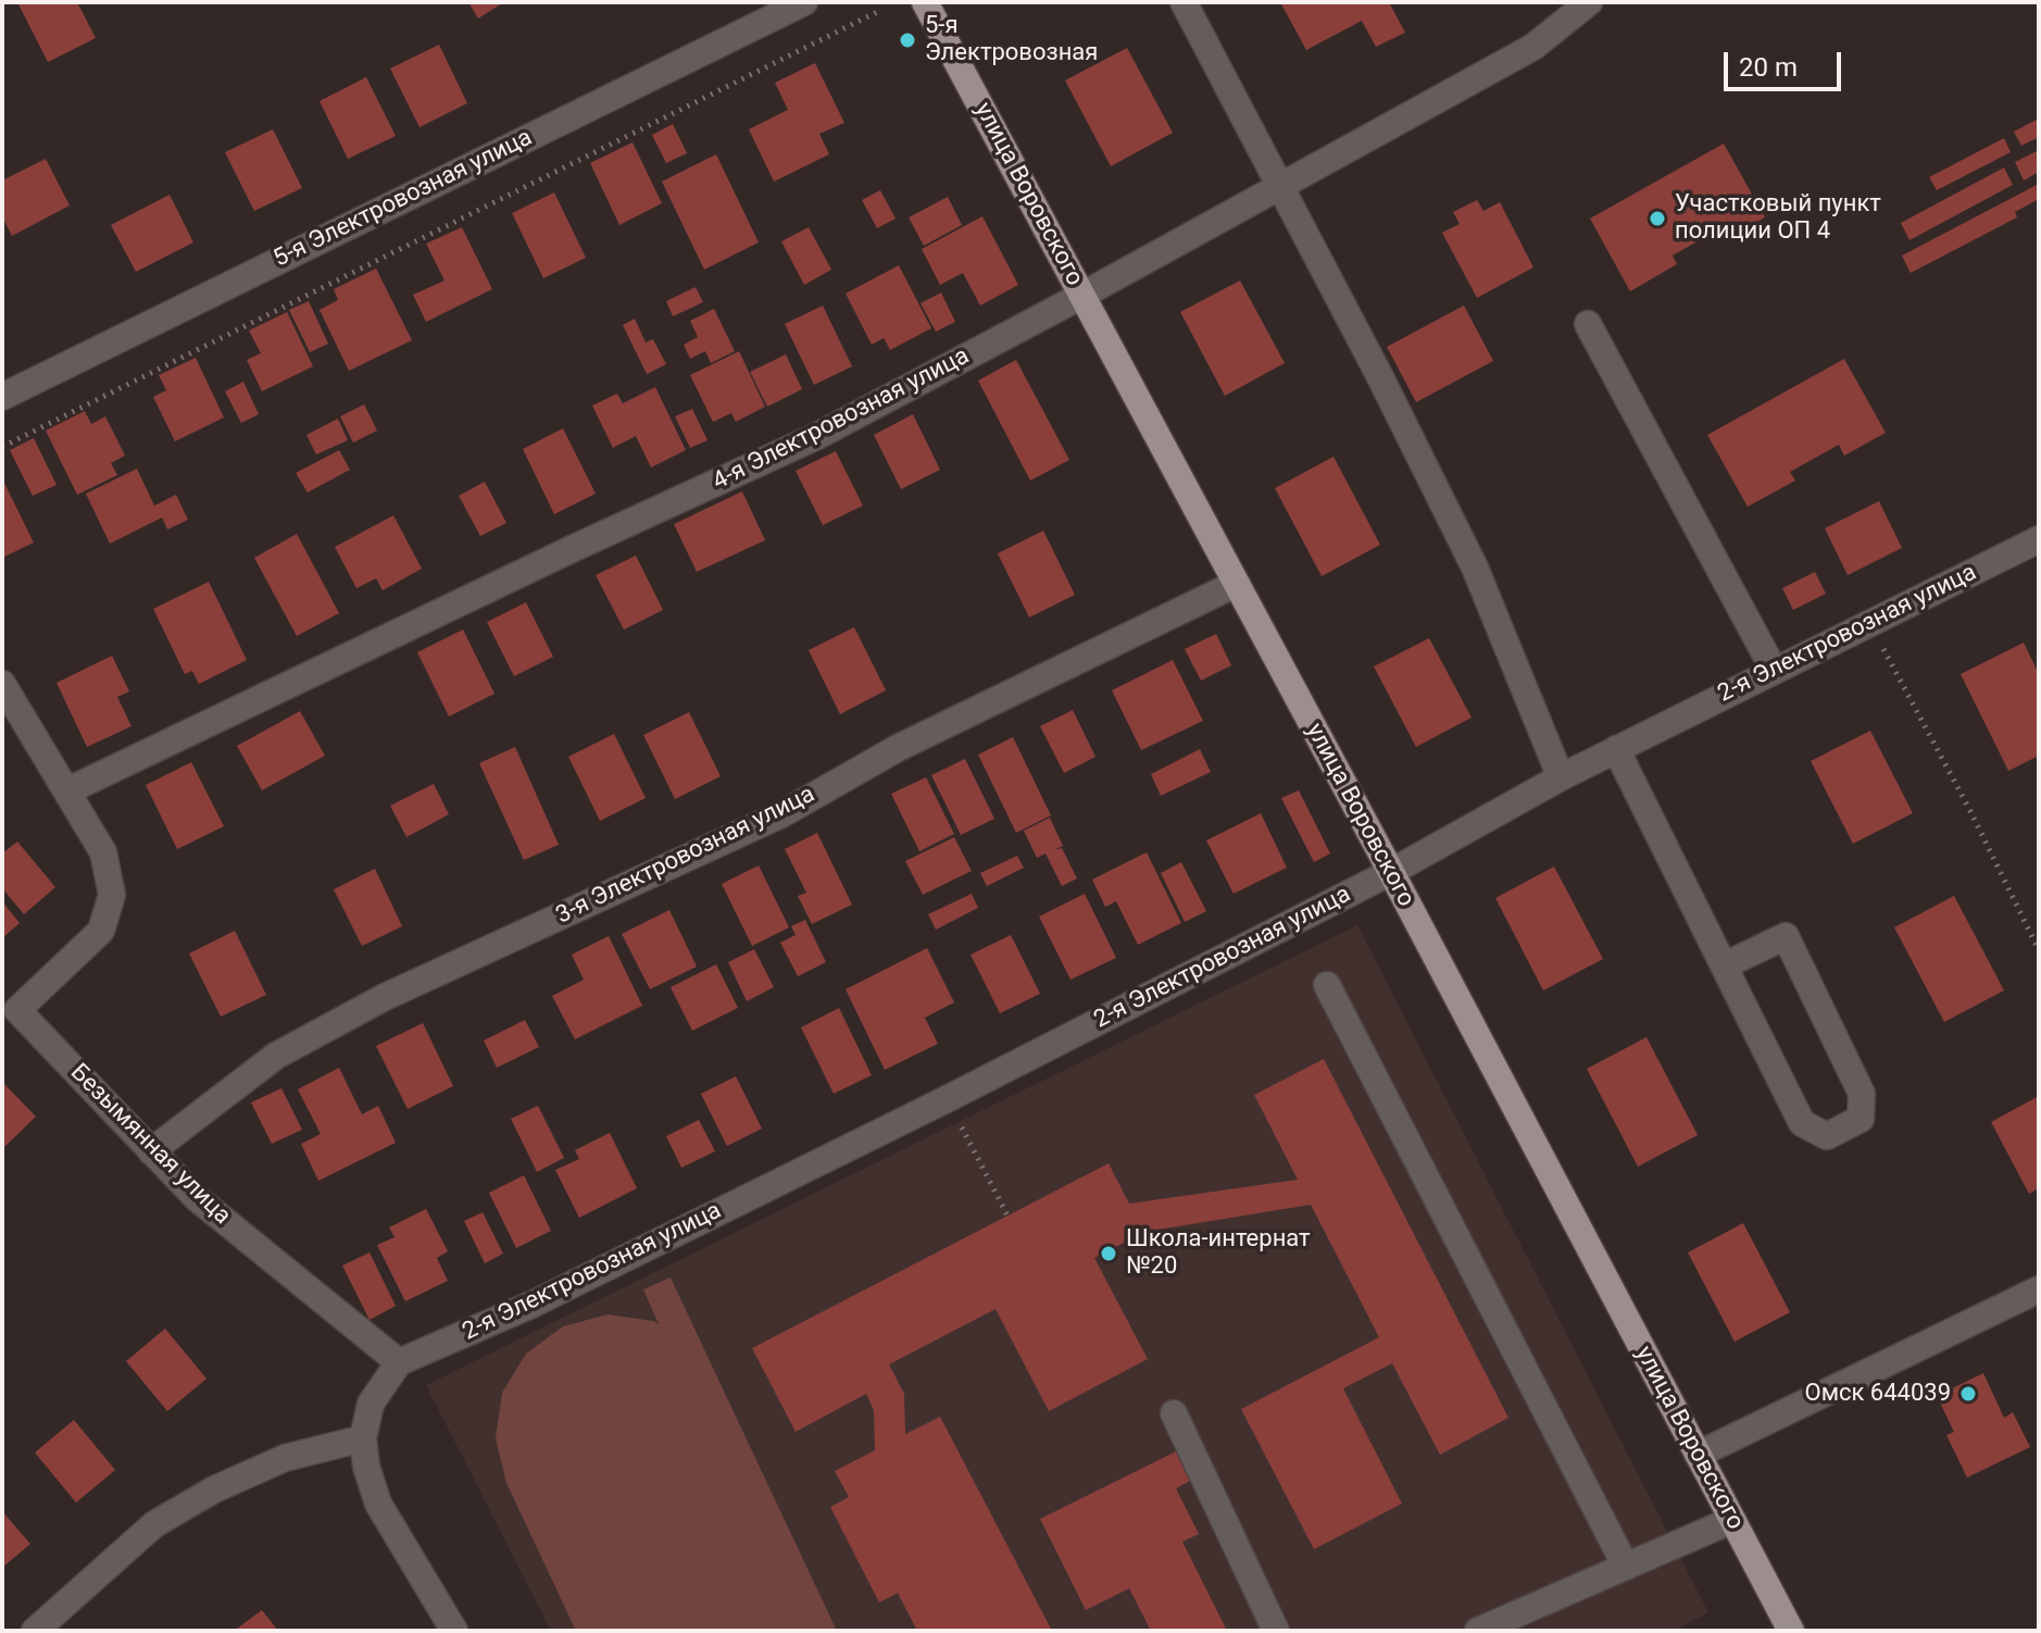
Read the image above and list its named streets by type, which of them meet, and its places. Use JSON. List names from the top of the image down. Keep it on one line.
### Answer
{"streets":{"main road":["улица Воровского"],"street":["5-я Электровозная улица","4-я Электровозная улица","2-я Электровозная улица","3-я Электровозная улица","Безымянная улица"]},"crossings":[["улица Воровского","4-я Электровозная улица"],["улица Воровского","2-я Электровозная улица"],["улица Воровского","3-я Электровозная улица"],["4-я Электровозная улица","Безымянная улица"],["2-я Электровозная улица","Безымянная улица"],["3-я Электровозная улица","Безымянная улица"]],"places":["5-я Электровозная","Участковый пункт полиции ОП 4","Школа-интернат №20","Омск 644039"],"scale_bar":"20 m"}
